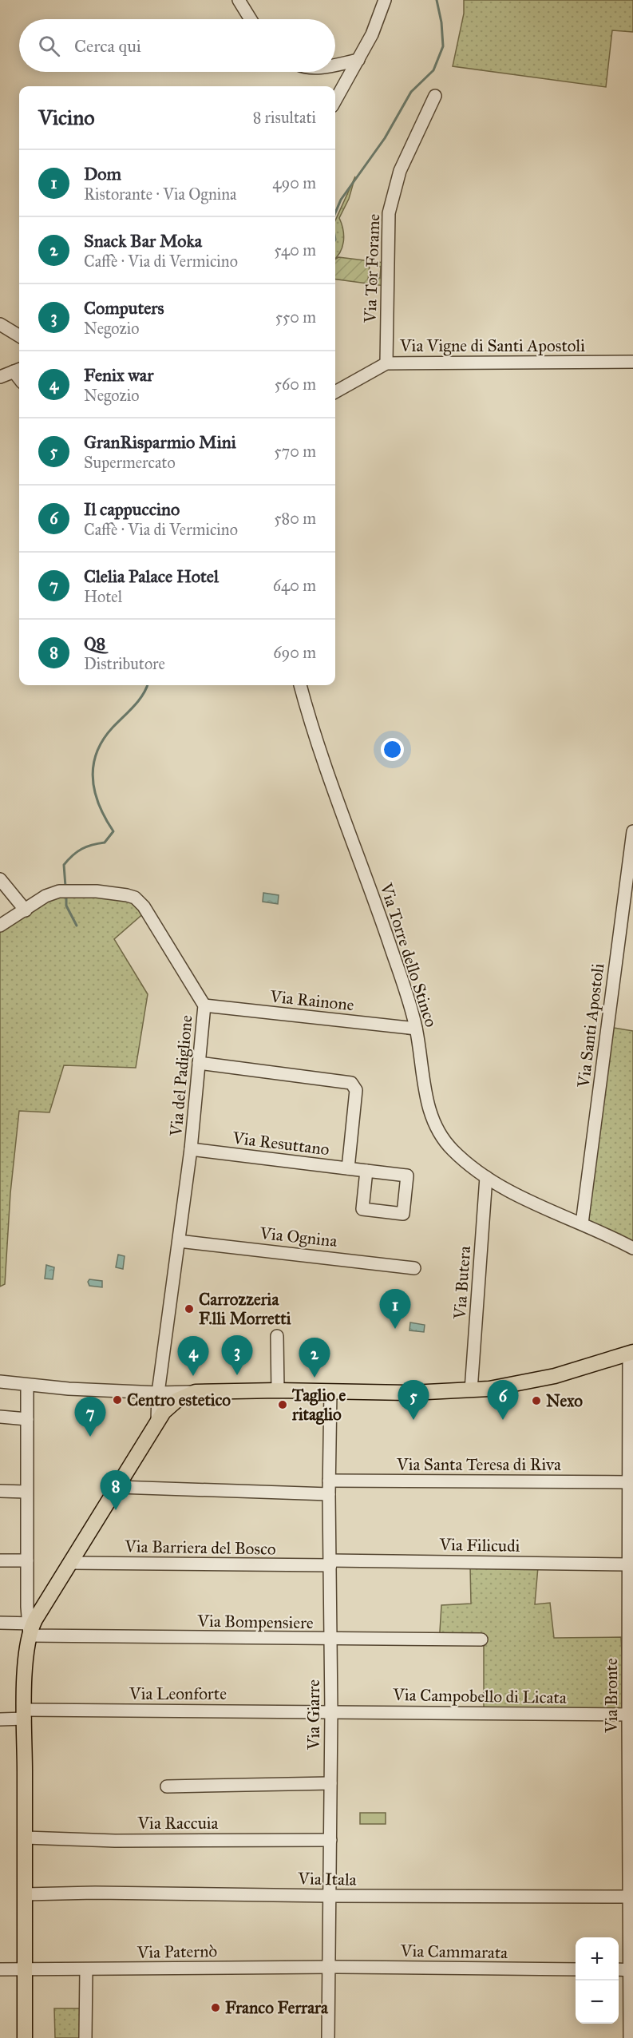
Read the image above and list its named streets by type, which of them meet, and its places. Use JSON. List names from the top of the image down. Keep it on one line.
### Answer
{"streets":{"street":["Via Tor Forame","Via Vigne di Santi Apostoli","Via Torre dello Stinco","Via Rainone","Via Santi Apostoli","Via del Padiglione","Via Resuttano","Via Ognina","Via Butera","Via Santa Teresa di Riva","Via Filicudi","Via Barriera del Bosco","Via Bompensiere","Via Leonforte","Via Bronte","Via Campobello di Licata","Via Giarre","Via Raccuia","Via Itala","Via Paternò","Via Cammarata"]},"crossings":[["Via Tor Forame","Via Vigne di Santi Apostoli"],["Via Torre dello Stinco","Via Rainone"],["Via Torre dello Stinco","Via Santi Apostoli"],["Via Torre dello Stinco","Via Butera"],["Via Rainone","Via del Padiglione"],["Via del Padiglione","Via Resuttano"],["Via del Padiglione","Via Ognina"],["Via Santa Teresa di Riva","Via Bronte"],["Via Santa Teresa di Riva","Via Giarre"],["Via Filicudi","Via Barriera del Bosco"],["Via Filicudi","Via Bronte"],["Via Filicudi","Via Giarre"],["Via Barriera del Bosco","Via Giarre"],["Via Bompensiere","Via Giarre"],["Via Leonforte","Via Campobello di Licata"],["Via Leonforte","Via Giarre"],["Via Bronte","Via Campobello di Licata"],["Via Bronte","Via Itala"],["Via Campobello di Licata","Via Giarre"],["Via Giarre","Via Raccuia"],["Via Giarre","Via Itala"],["Via Giarre","Via Paternò"],["Via Giarre","Via Cammarata"],["Via Paternò","Via Cammarata"]],"places":["Carrozzeria F.lli Morretti","Centro estetico","Nexo","Taglio e ritaglio","Franco Ferrara"],"page":{"search":"Cerca qui","heading":["Vicino","8 risultati"],"list":[{"mark":"1","name":"Dom","note":"Ristorante · Via Ognina","value":"490 m"},{"mark":"2","name":"Snack Bar Moka","note":"Caffè · Via di Vermicino","value":"540 m"},{"mark":"3","name":"Computers","note":"Negozio","value":"550 m"},{"mark":"4","name":"Fenix war","note":"Negozio","value":"560 m"},{"mark":"5","name":"GranRisparmio Mini","note":"Supermercato","value":"570 m"},{"mark":"6","name":"Il cappuccino","note":"Caffè · Via di Vermicino","value":"580 m"},{"mark":"7","name":"Clelia Palace Hotel","note":"Hotel","value":"640 m"},{"mark":"8","name":"Q8","note":"Distributore","value":"690 m"}],"pins":["1","3","4","2","5","6","7","8"],"map_buttons":["+","−"]}}
